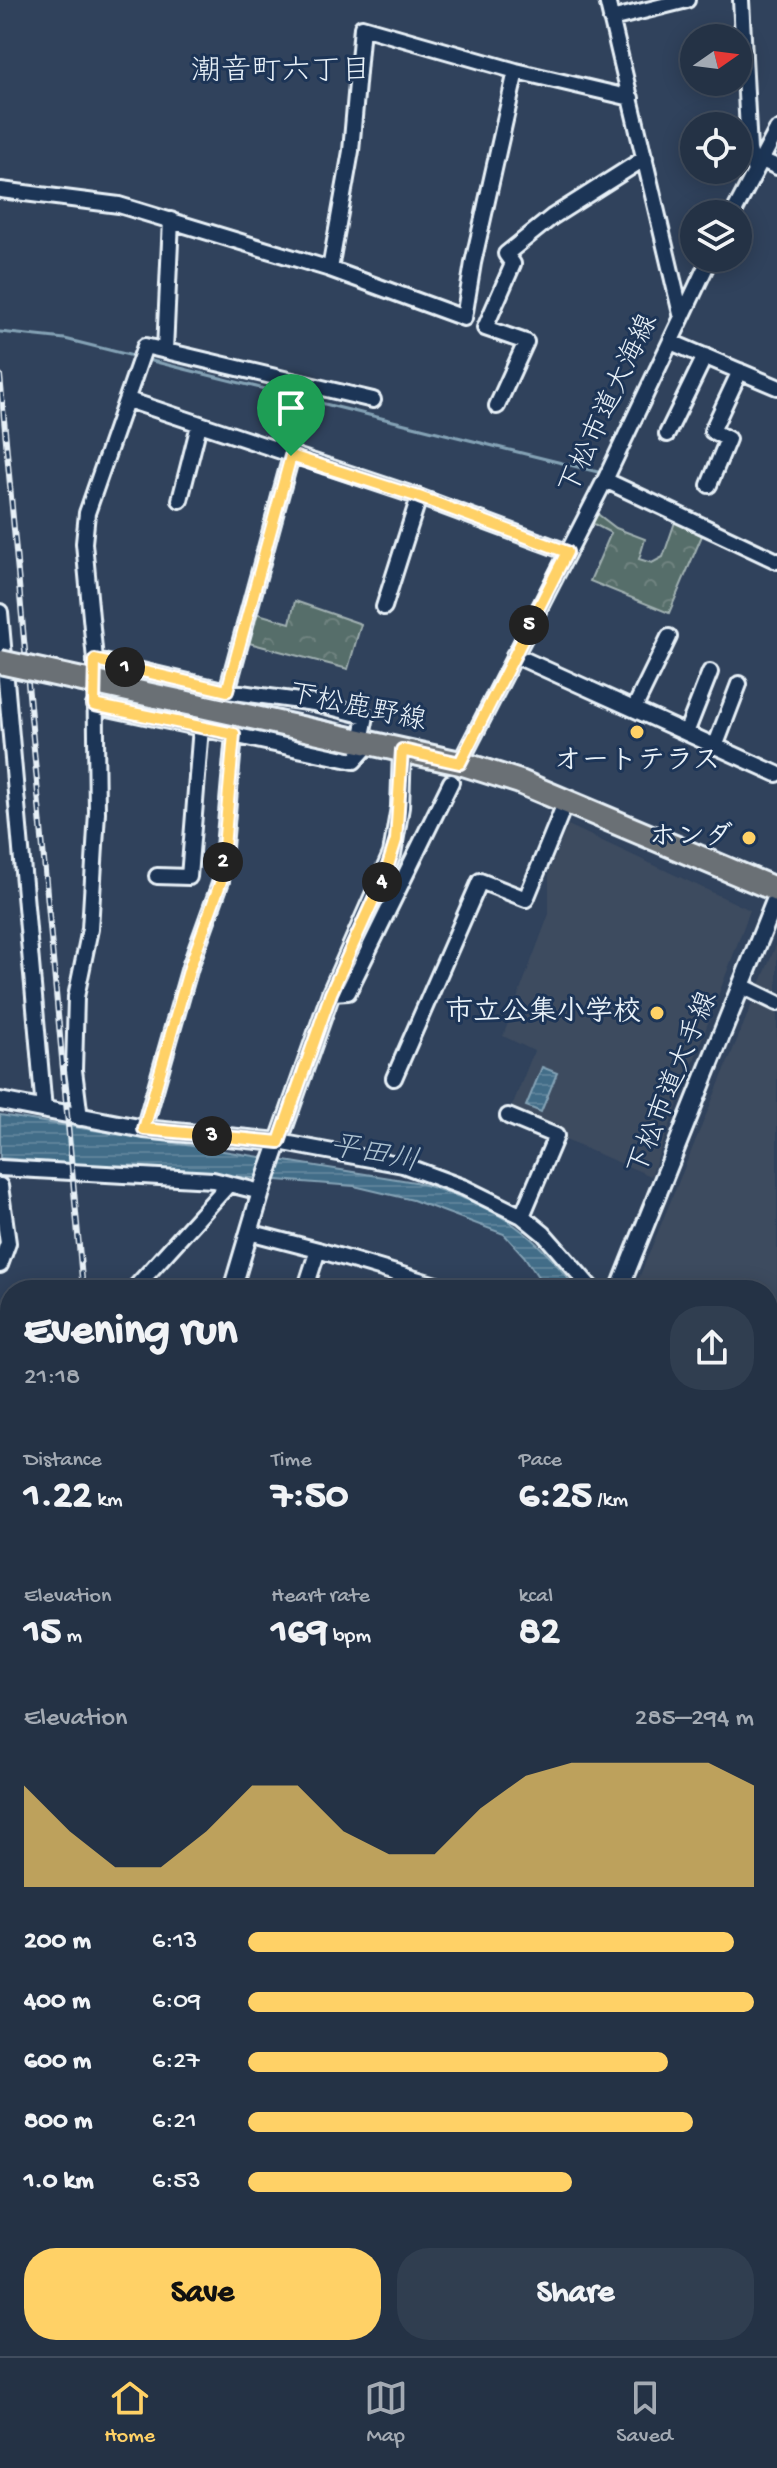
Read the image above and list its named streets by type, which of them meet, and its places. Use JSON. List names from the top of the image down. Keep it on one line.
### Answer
{"streets":{"main road":["下松鹿野線"],"street":["下松市道大海線","下松市道大手線"]},"crossings":[["下松市道大海線","下松鹿野線"],["下松鹿野線","下松市道大手線"]],"districts":["潮音町六丁目"],"water":["平田川"],"places":["オートテラス","ホンダ","市立公集小学校"],"north":"right","page":{"pins":["5","1","2","4","3"],"heading":["Evening run","21:18"],"stats":[["Distance","1.22 km"],["Time","7:50"],["Pace","6:25 /km"],["Elevation","15 m"],["Heart rate","169 bpm"],["kcal","82"]],"chart":["Elevation","285–294 m"],"list":[{"name":"200 m","note":"6:13"},{"name":"400 m","note":"6:09"},{"name":"600 m","note":"6:27"},{"name":"800 m","note":"6:21"},{"name":"1.0 km","note":"6:53"}],"buttons":["Save","Share"],"tabs":["Home","Map","Saved"]}}
